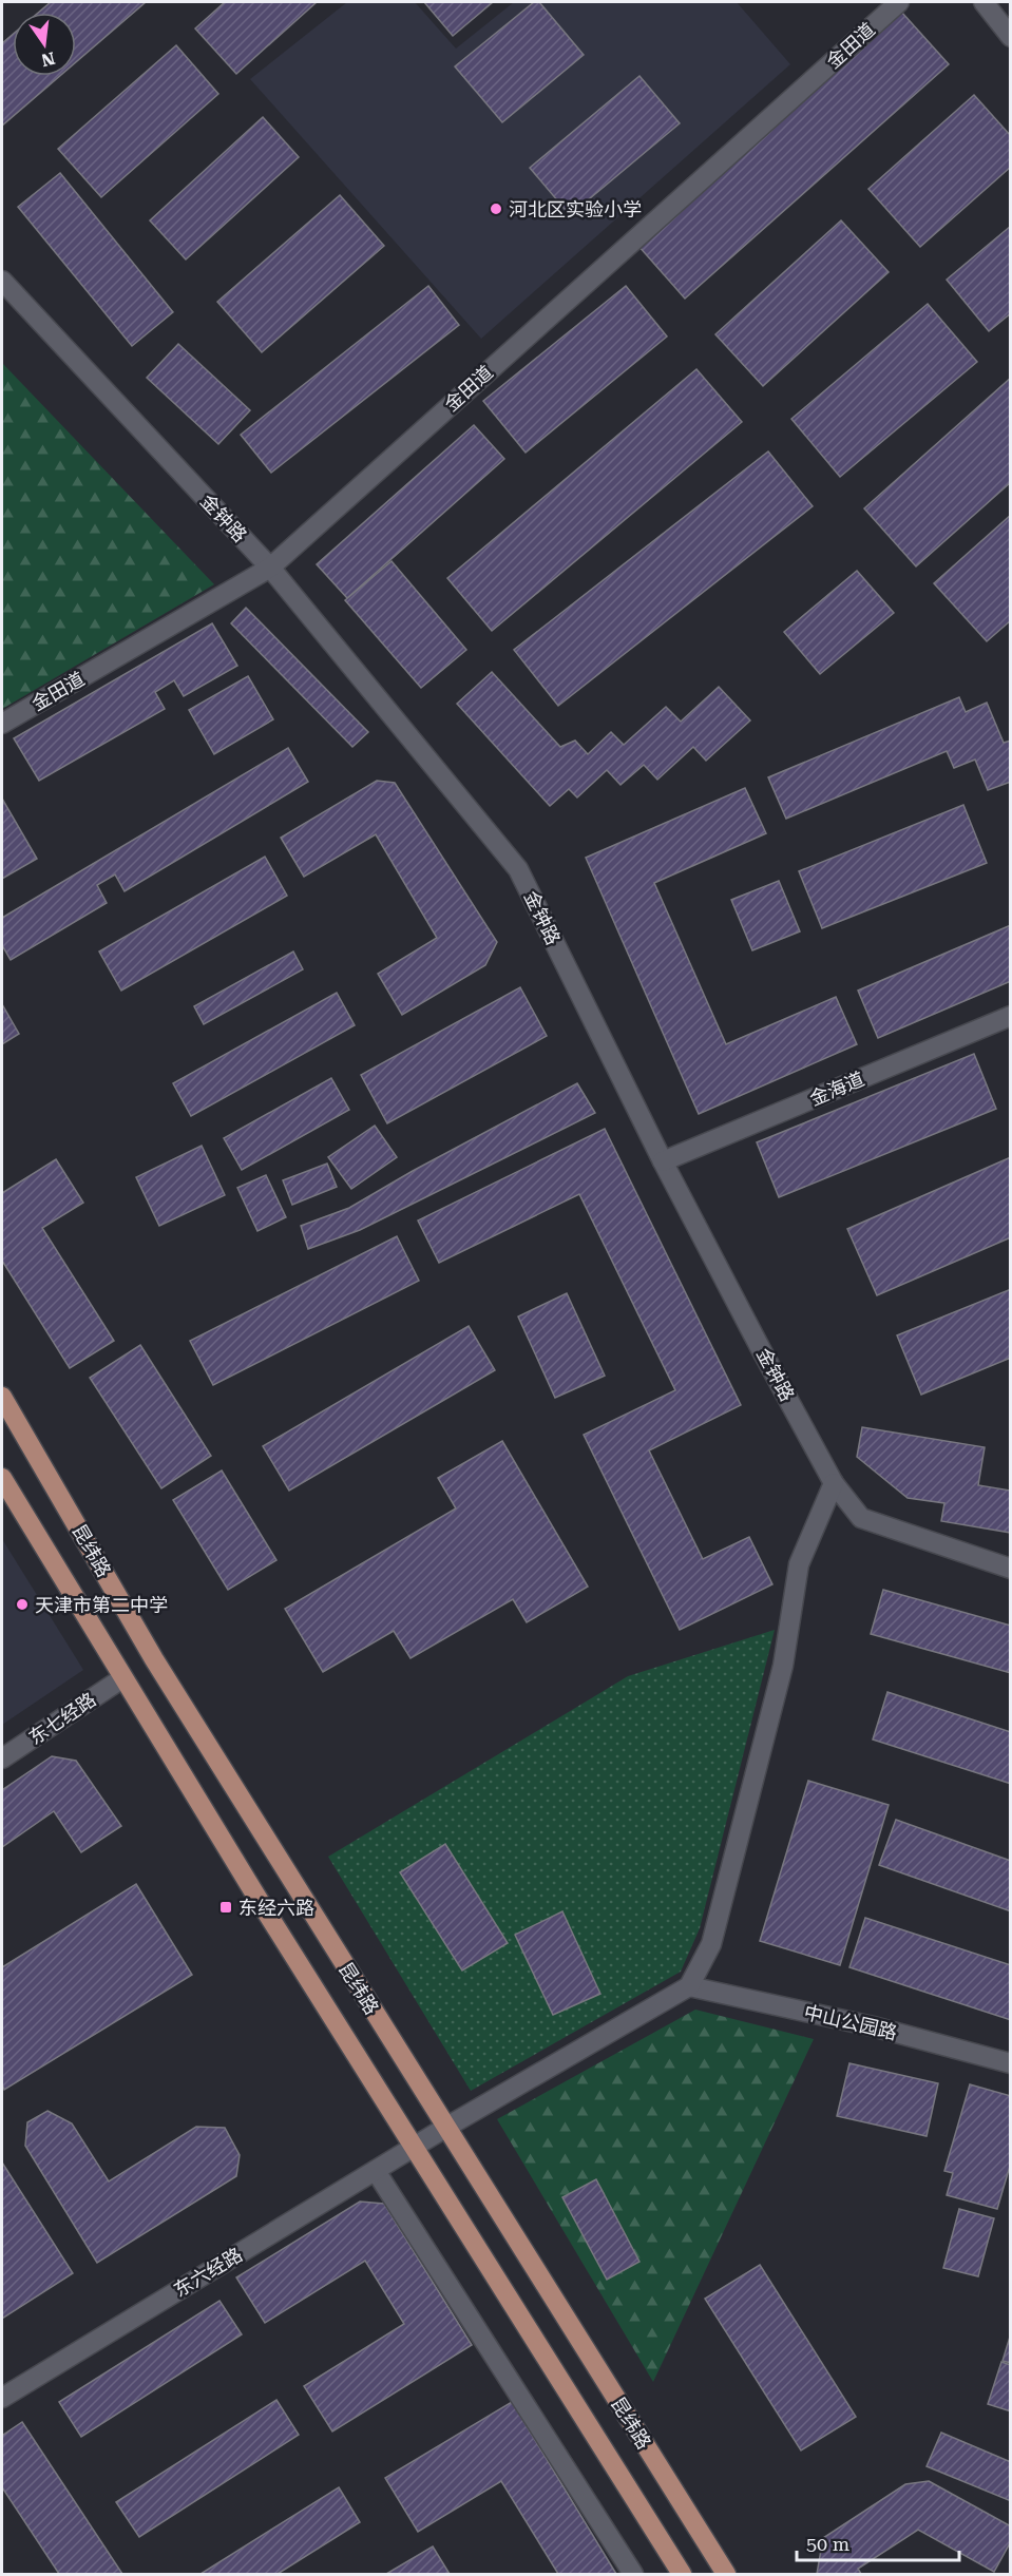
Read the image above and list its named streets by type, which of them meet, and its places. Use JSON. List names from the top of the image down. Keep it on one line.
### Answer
{"streets":{"main road":["昆纬路"],"street":["金田道","金钟路","金海道","东七经路","中山公园路","东六经路"]},"crossings":[["金田道","金钟路"],["金钟路","金海道"],["昆纬路","东七经路"],["昆纬路","东六经路"],["中山公园路","东六经路"]],"places":{"other":["河北区实验小学","天津市第二中学"],"transit":["东经六路"]},"scale_bar":"50 m","north":"bottom"}
